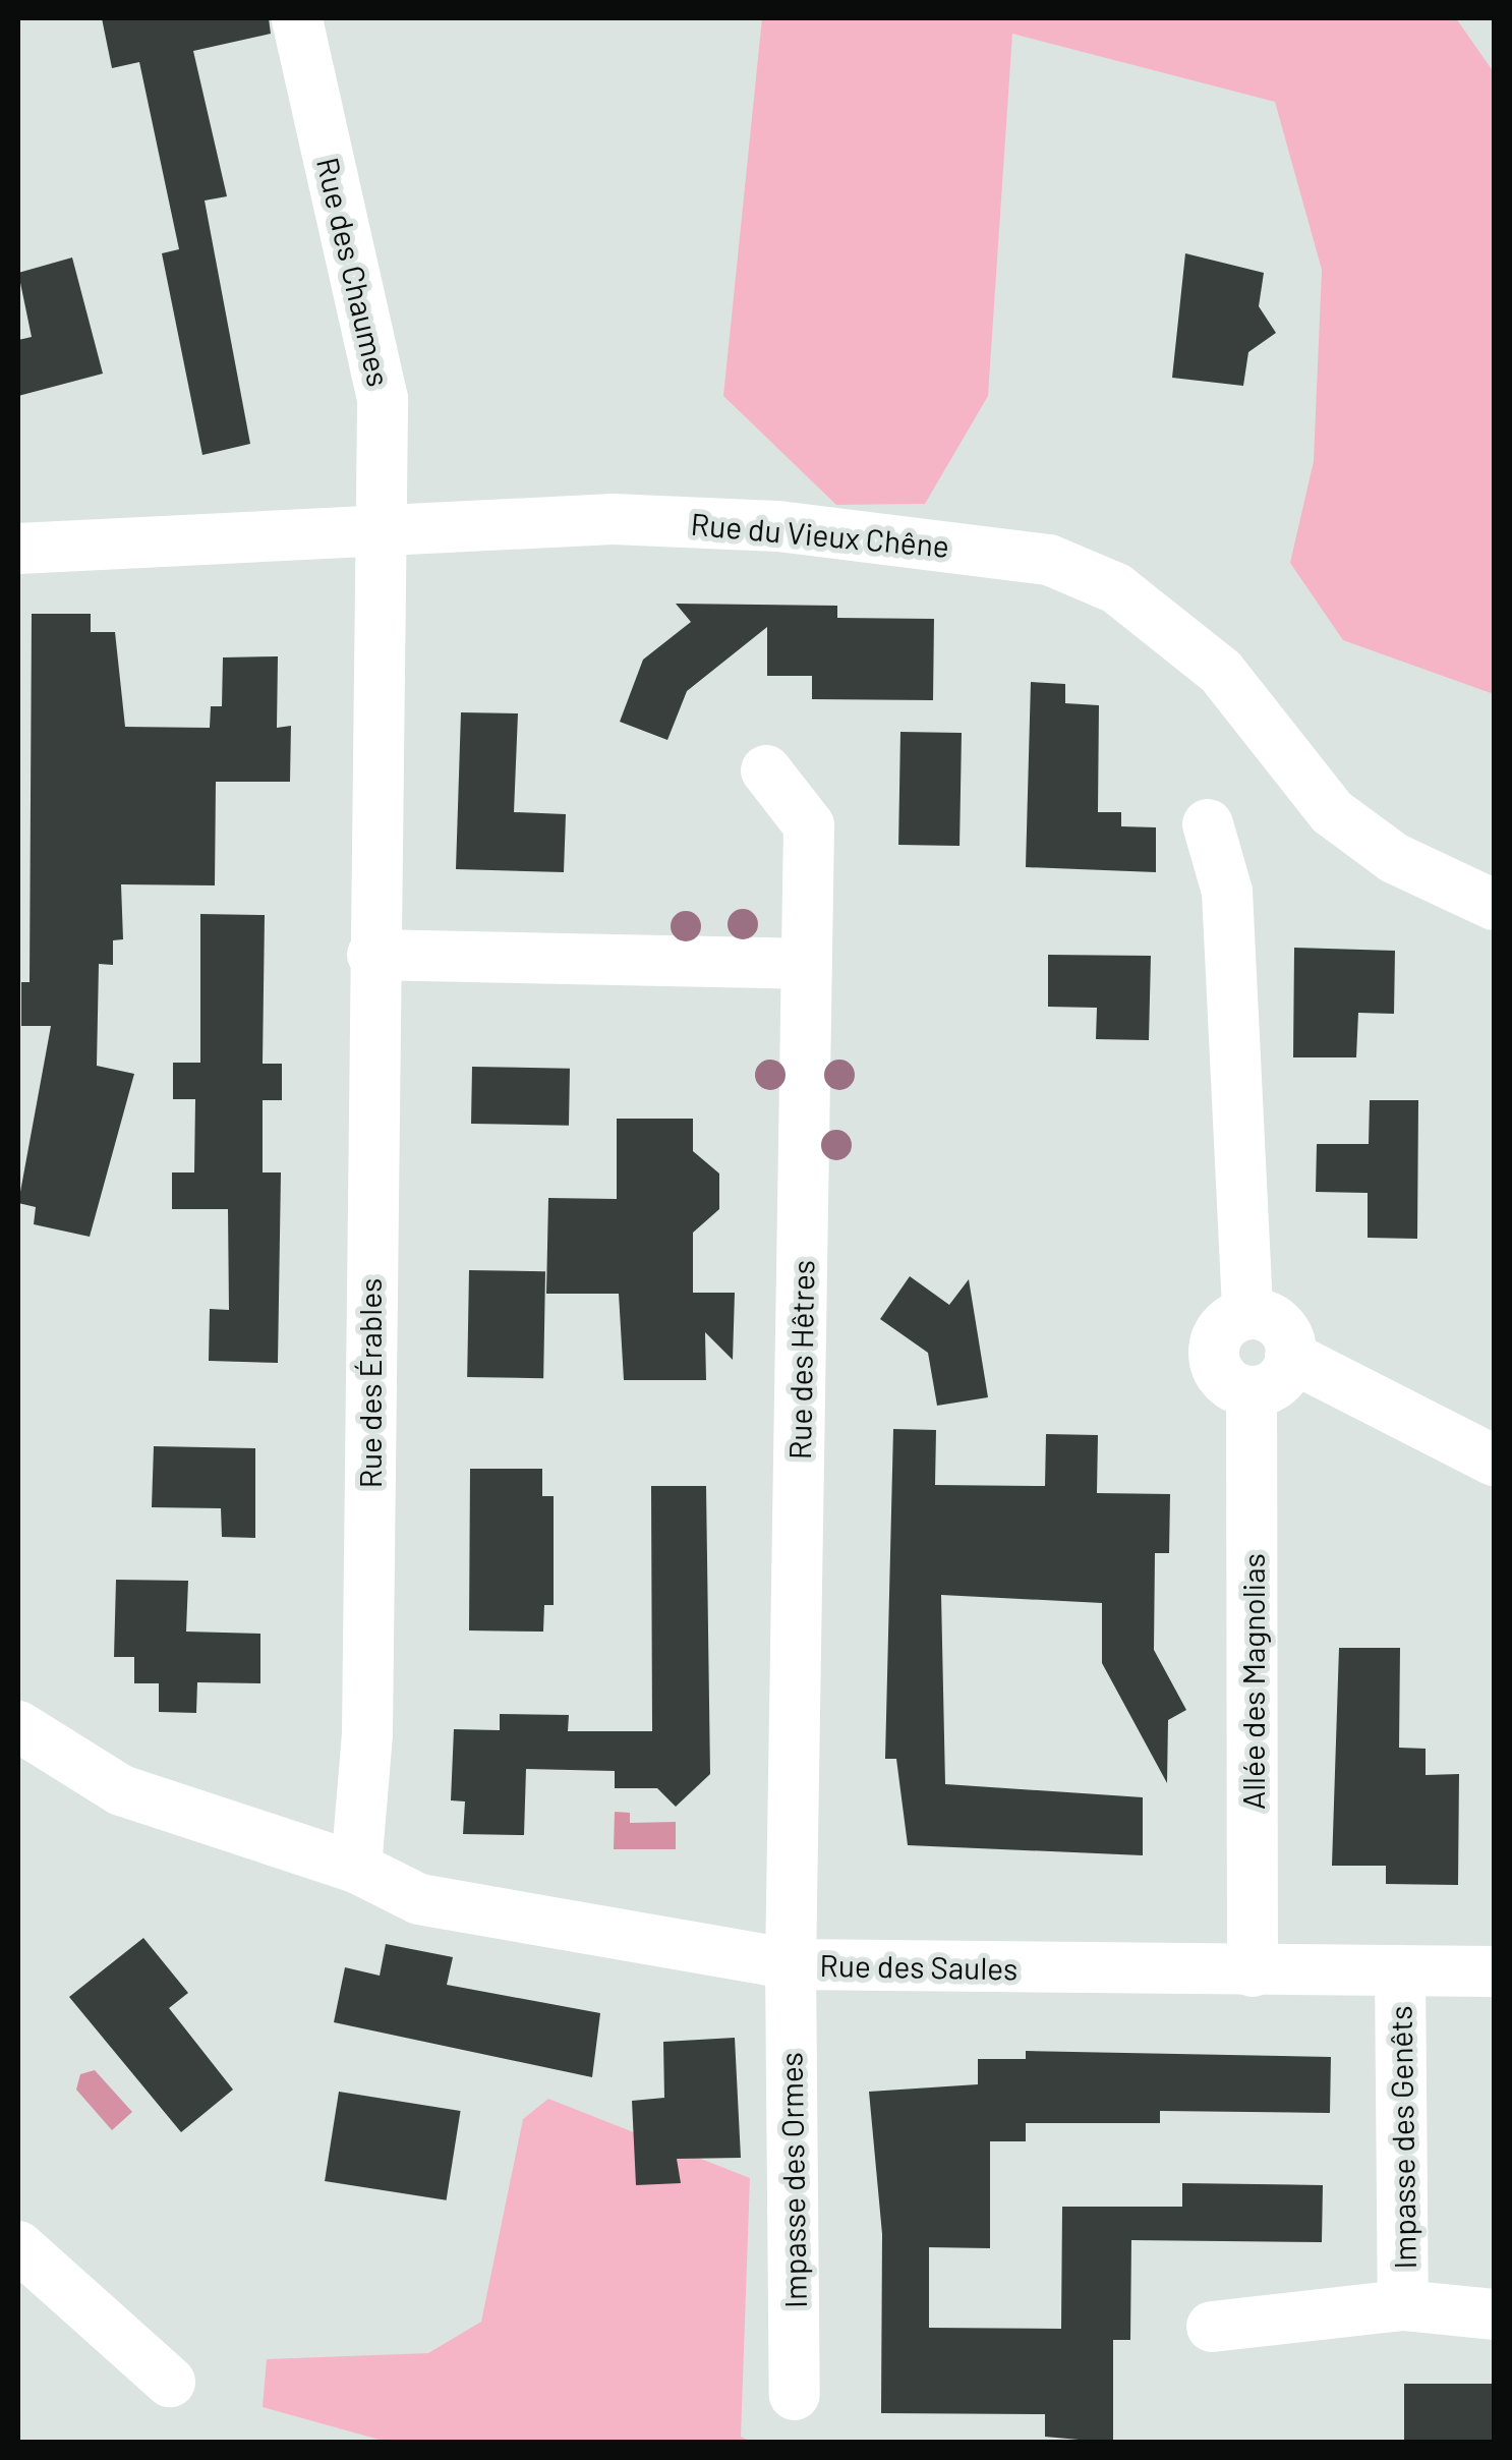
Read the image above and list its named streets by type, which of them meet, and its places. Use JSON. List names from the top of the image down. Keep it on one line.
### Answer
{"streets":{"street":["Rue des Chaumes","Rue du Vieux Chêne","Rue des Hêtres","Rue des Érables","Allée des Magnolias","Rue des Saules","Impasse des Genêts","Impasse des Ormes"]},"crossings":[["Rue des Chaumes","Rue du Vieux Chêne"],["Rue des Chaumes","Rue des Érables"],["Rue du Vieux Chêne","Rue des Érables"],["Rue des Hêtres","Rue des Saules"],["Rue des Hêtres","Impasse des Ormes"],["Rue des Érables","Rue des Saules"],["Allée des Magnolias","Rue des Saules"],["Rue des Saules","Impasse des Genêts"],["Rue des Saules","Impasse des Ormes"]]}
